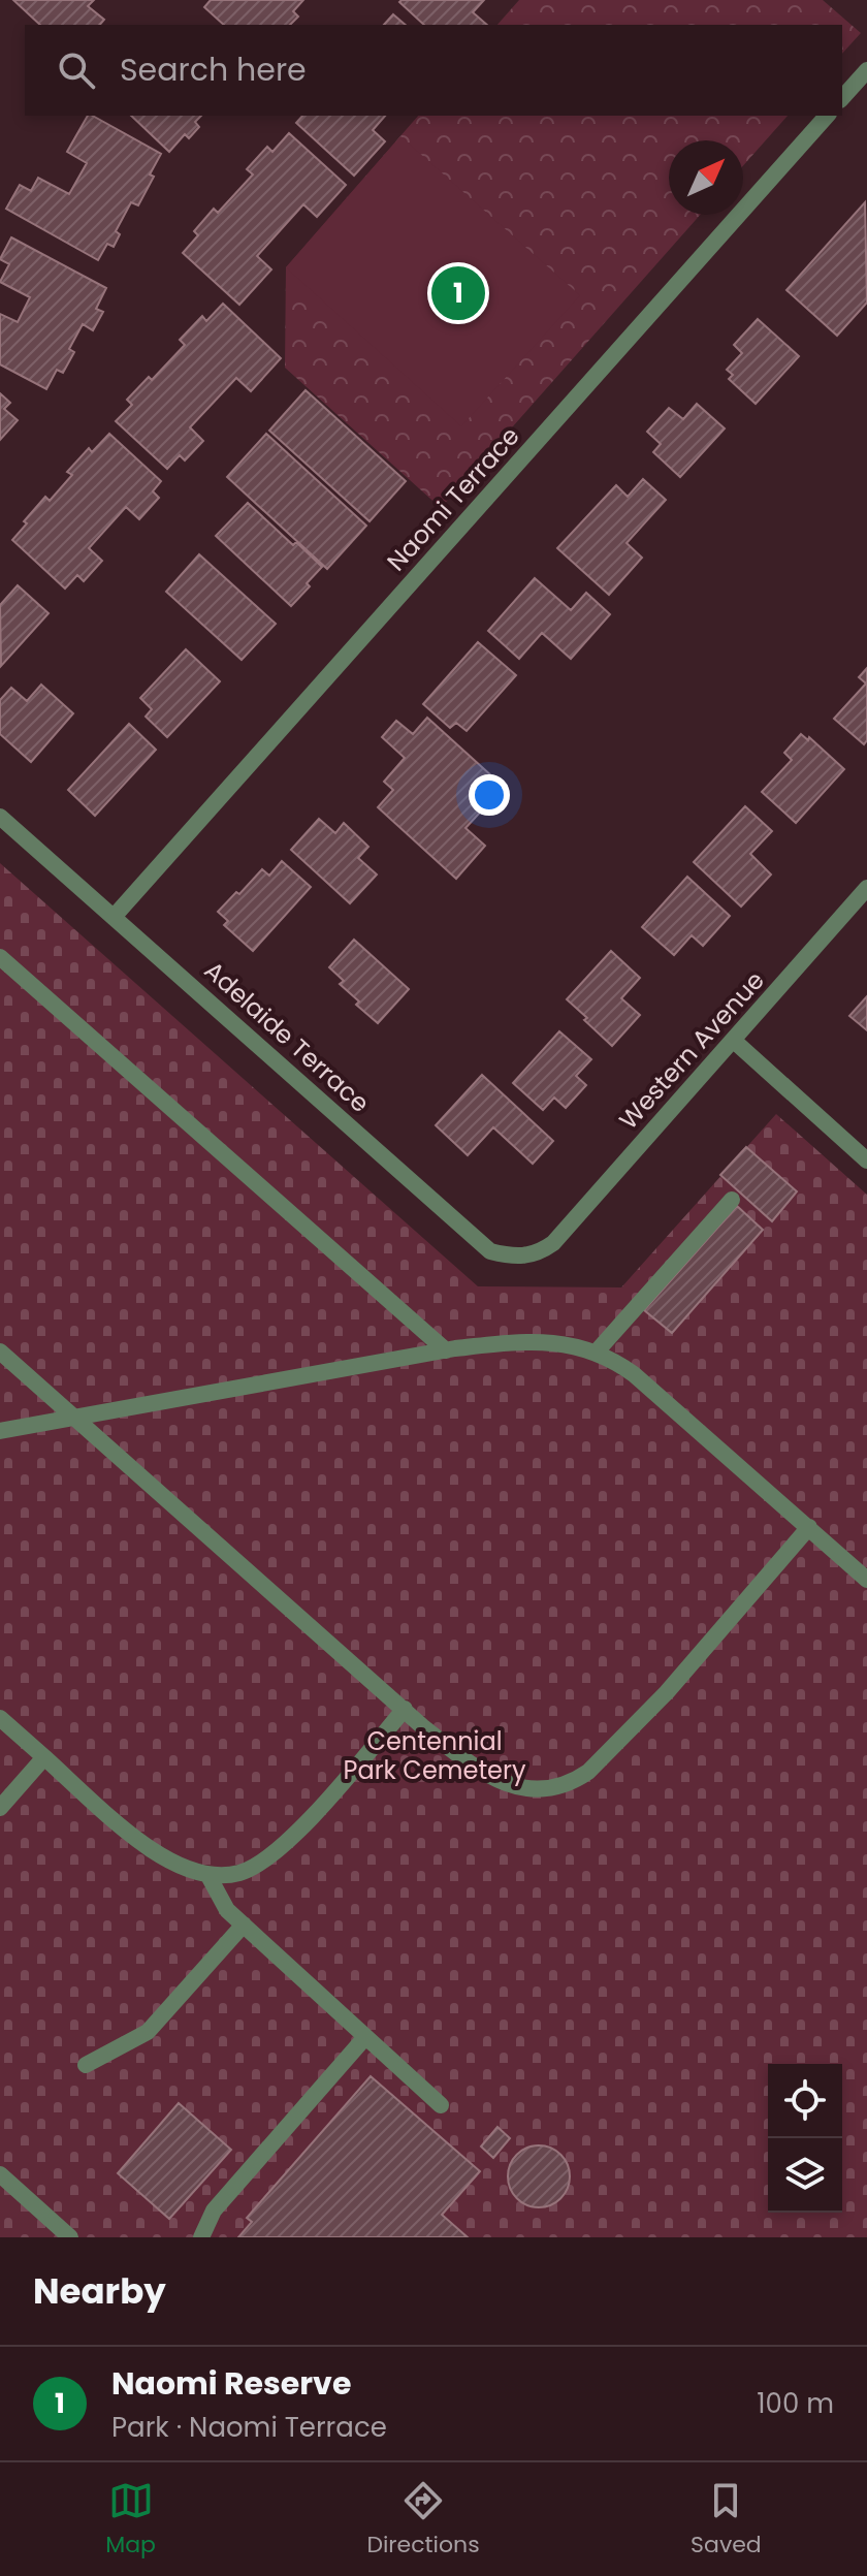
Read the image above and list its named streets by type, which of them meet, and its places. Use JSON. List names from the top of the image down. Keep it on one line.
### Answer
{"streets":{"street":["Naomi Terrace","Adelaide Terrace","Western Avenue"]},"crossings":[["Naomi Terrace","Adelaide Terrace"],["Adelaide Terrace","Western Avenue"]],"parks":["Centennial Park Cemetery"],"north":"top right","page":{"search":"Search here","pins":"1","heading":"Nearby","list":[{"mark":"1","name":"Naomi Reserve","note":"Park · Naomi Terrace","value":"100 m"}],"nav":["Map","Directions","Saved"]}}
